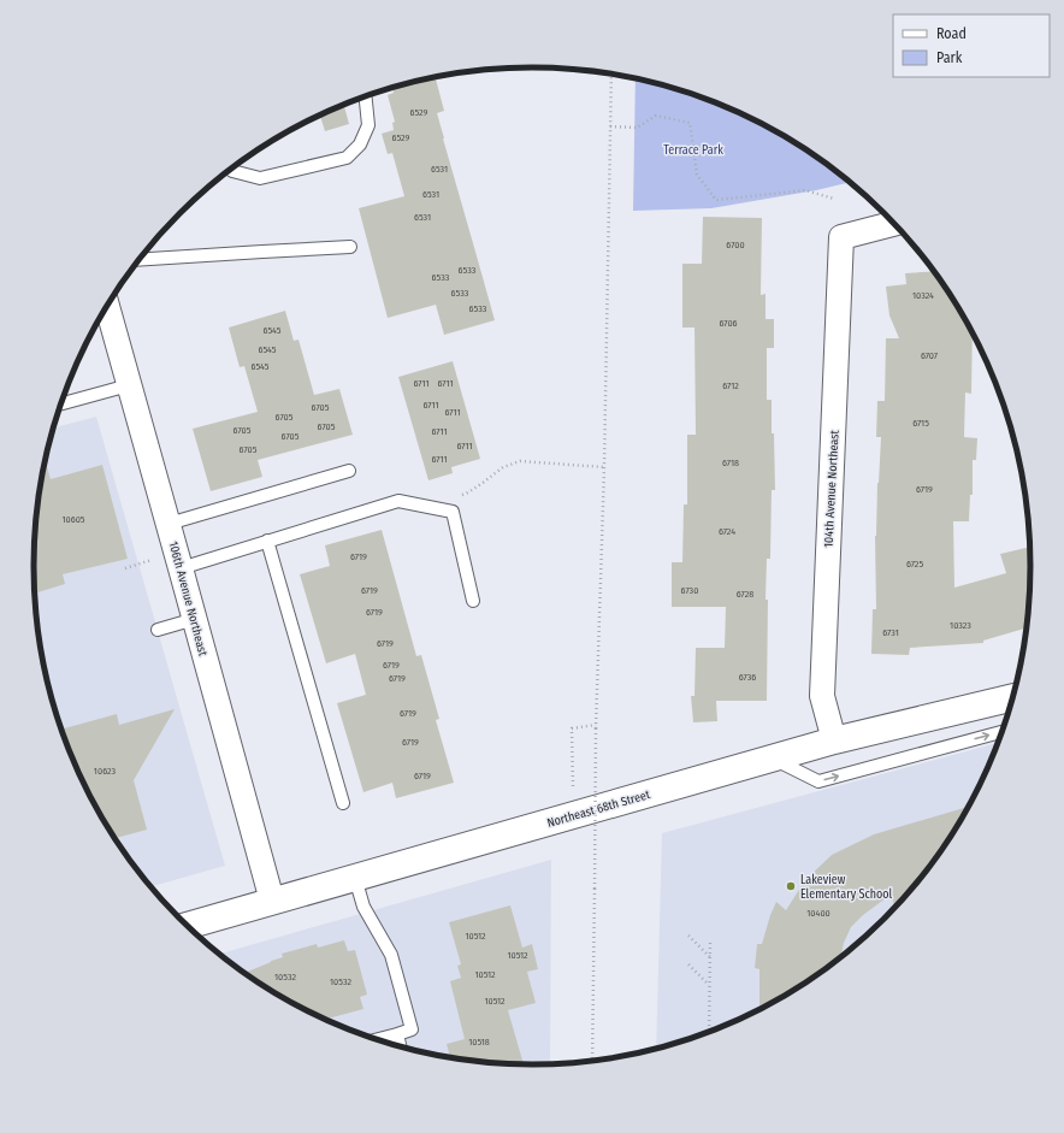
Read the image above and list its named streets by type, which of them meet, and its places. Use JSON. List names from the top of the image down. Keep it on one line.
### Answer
{"streets":{"main road":["Northeast 68th Street"],"street":["104th Avenue Northeast","106th Avenue Northeast"]},"crossings":[["104th Avenue Northeast","Northeast 68th Street"],["106th Avenue Northeast","Northeast 68th Street"]],"parks":["Terrace Park"],"places":["Lakeview Elementary School"],"house_numbers":["6529","6529","6531","6531","6531","6700","6533","6533","6533","10324","6533","6706","6545","6545","6707","6545","6711","6711","6712","6711","6705","6711","6705","6715","6705","6705","6711","6705","6711","6705","6711","6718","6719","10605","6724","6719","6725","6719","6730","6728","6719","10323","6731","6719","6719","6736","6719","6719","6719","10623","6719","10400","10512","10512","10512","10532","10532","10512","10518"],"legend":["Road","Park"]}
